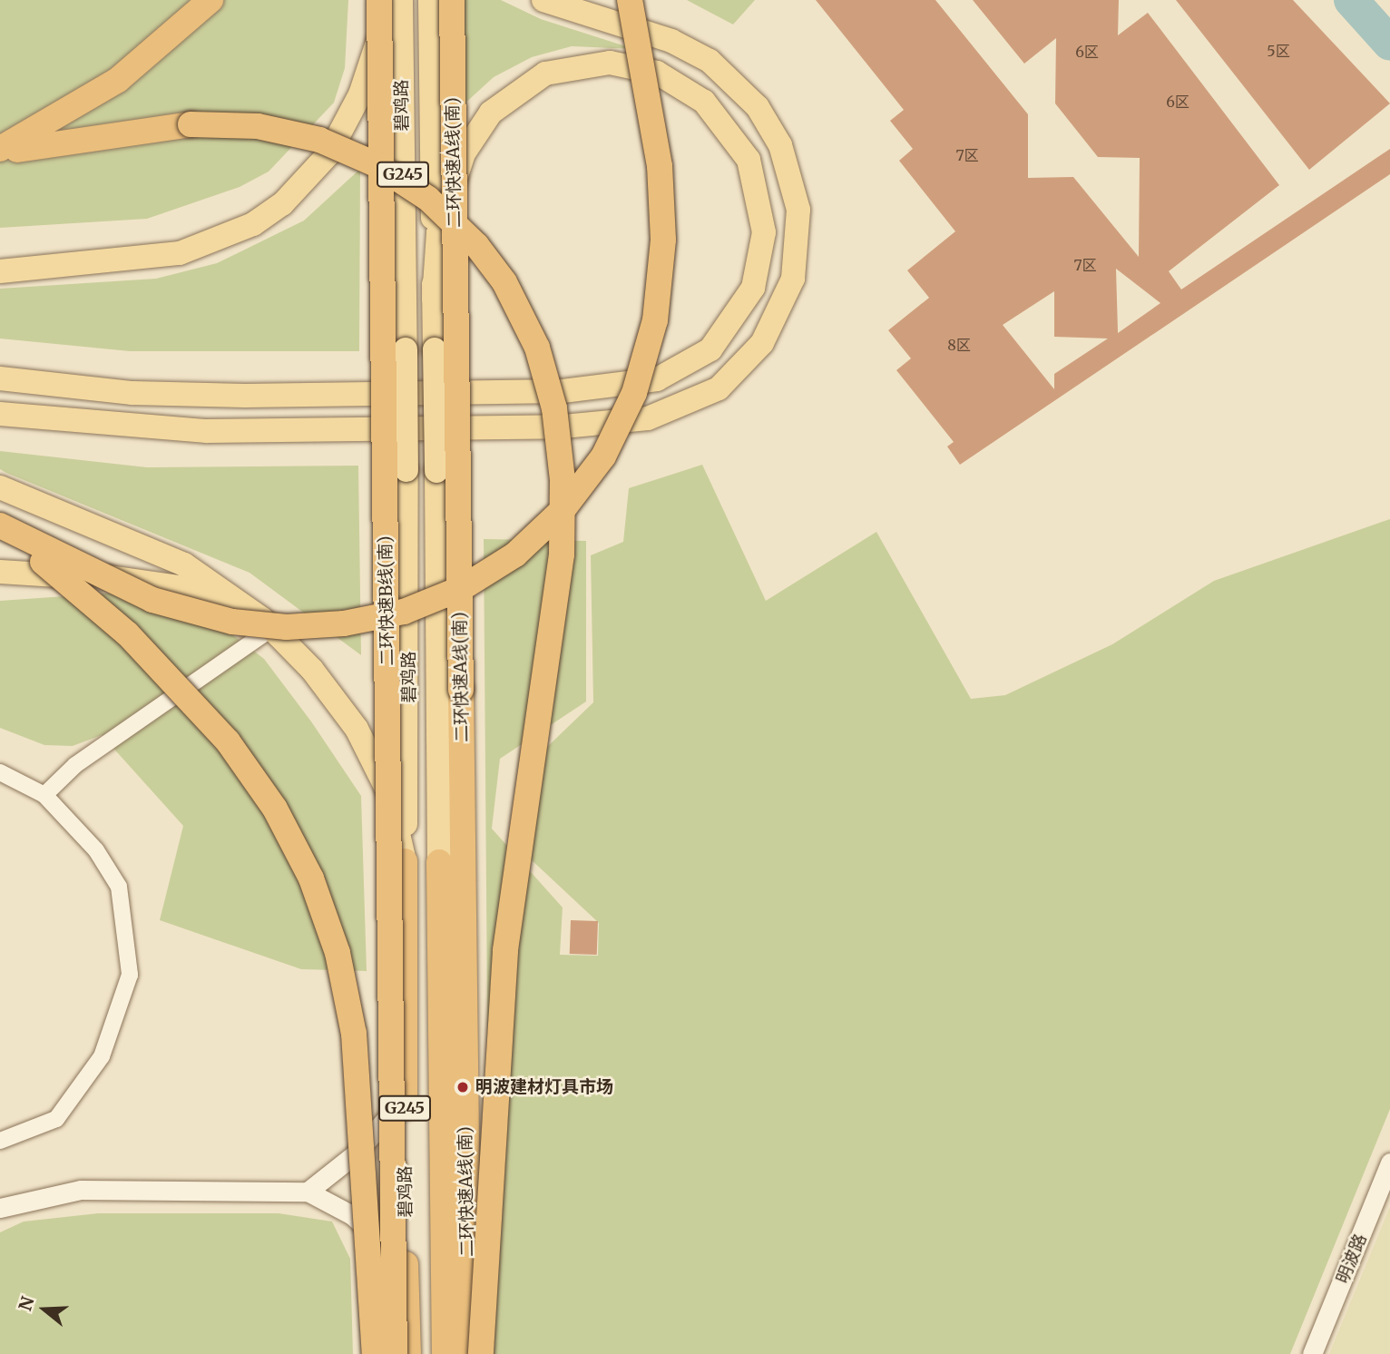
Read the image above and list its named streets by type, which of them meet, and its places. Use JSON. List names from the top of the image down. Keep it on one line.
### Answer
{"streets":{"highway":["碧鸡路","二环快速A线(南)","G245","二环快速B线(南)"],"street":["明波路"]},"places":["明波建材灯具市场"],"house_numbers":["5区","6区","6区","7区","7区","8区"],"north":"left"}
